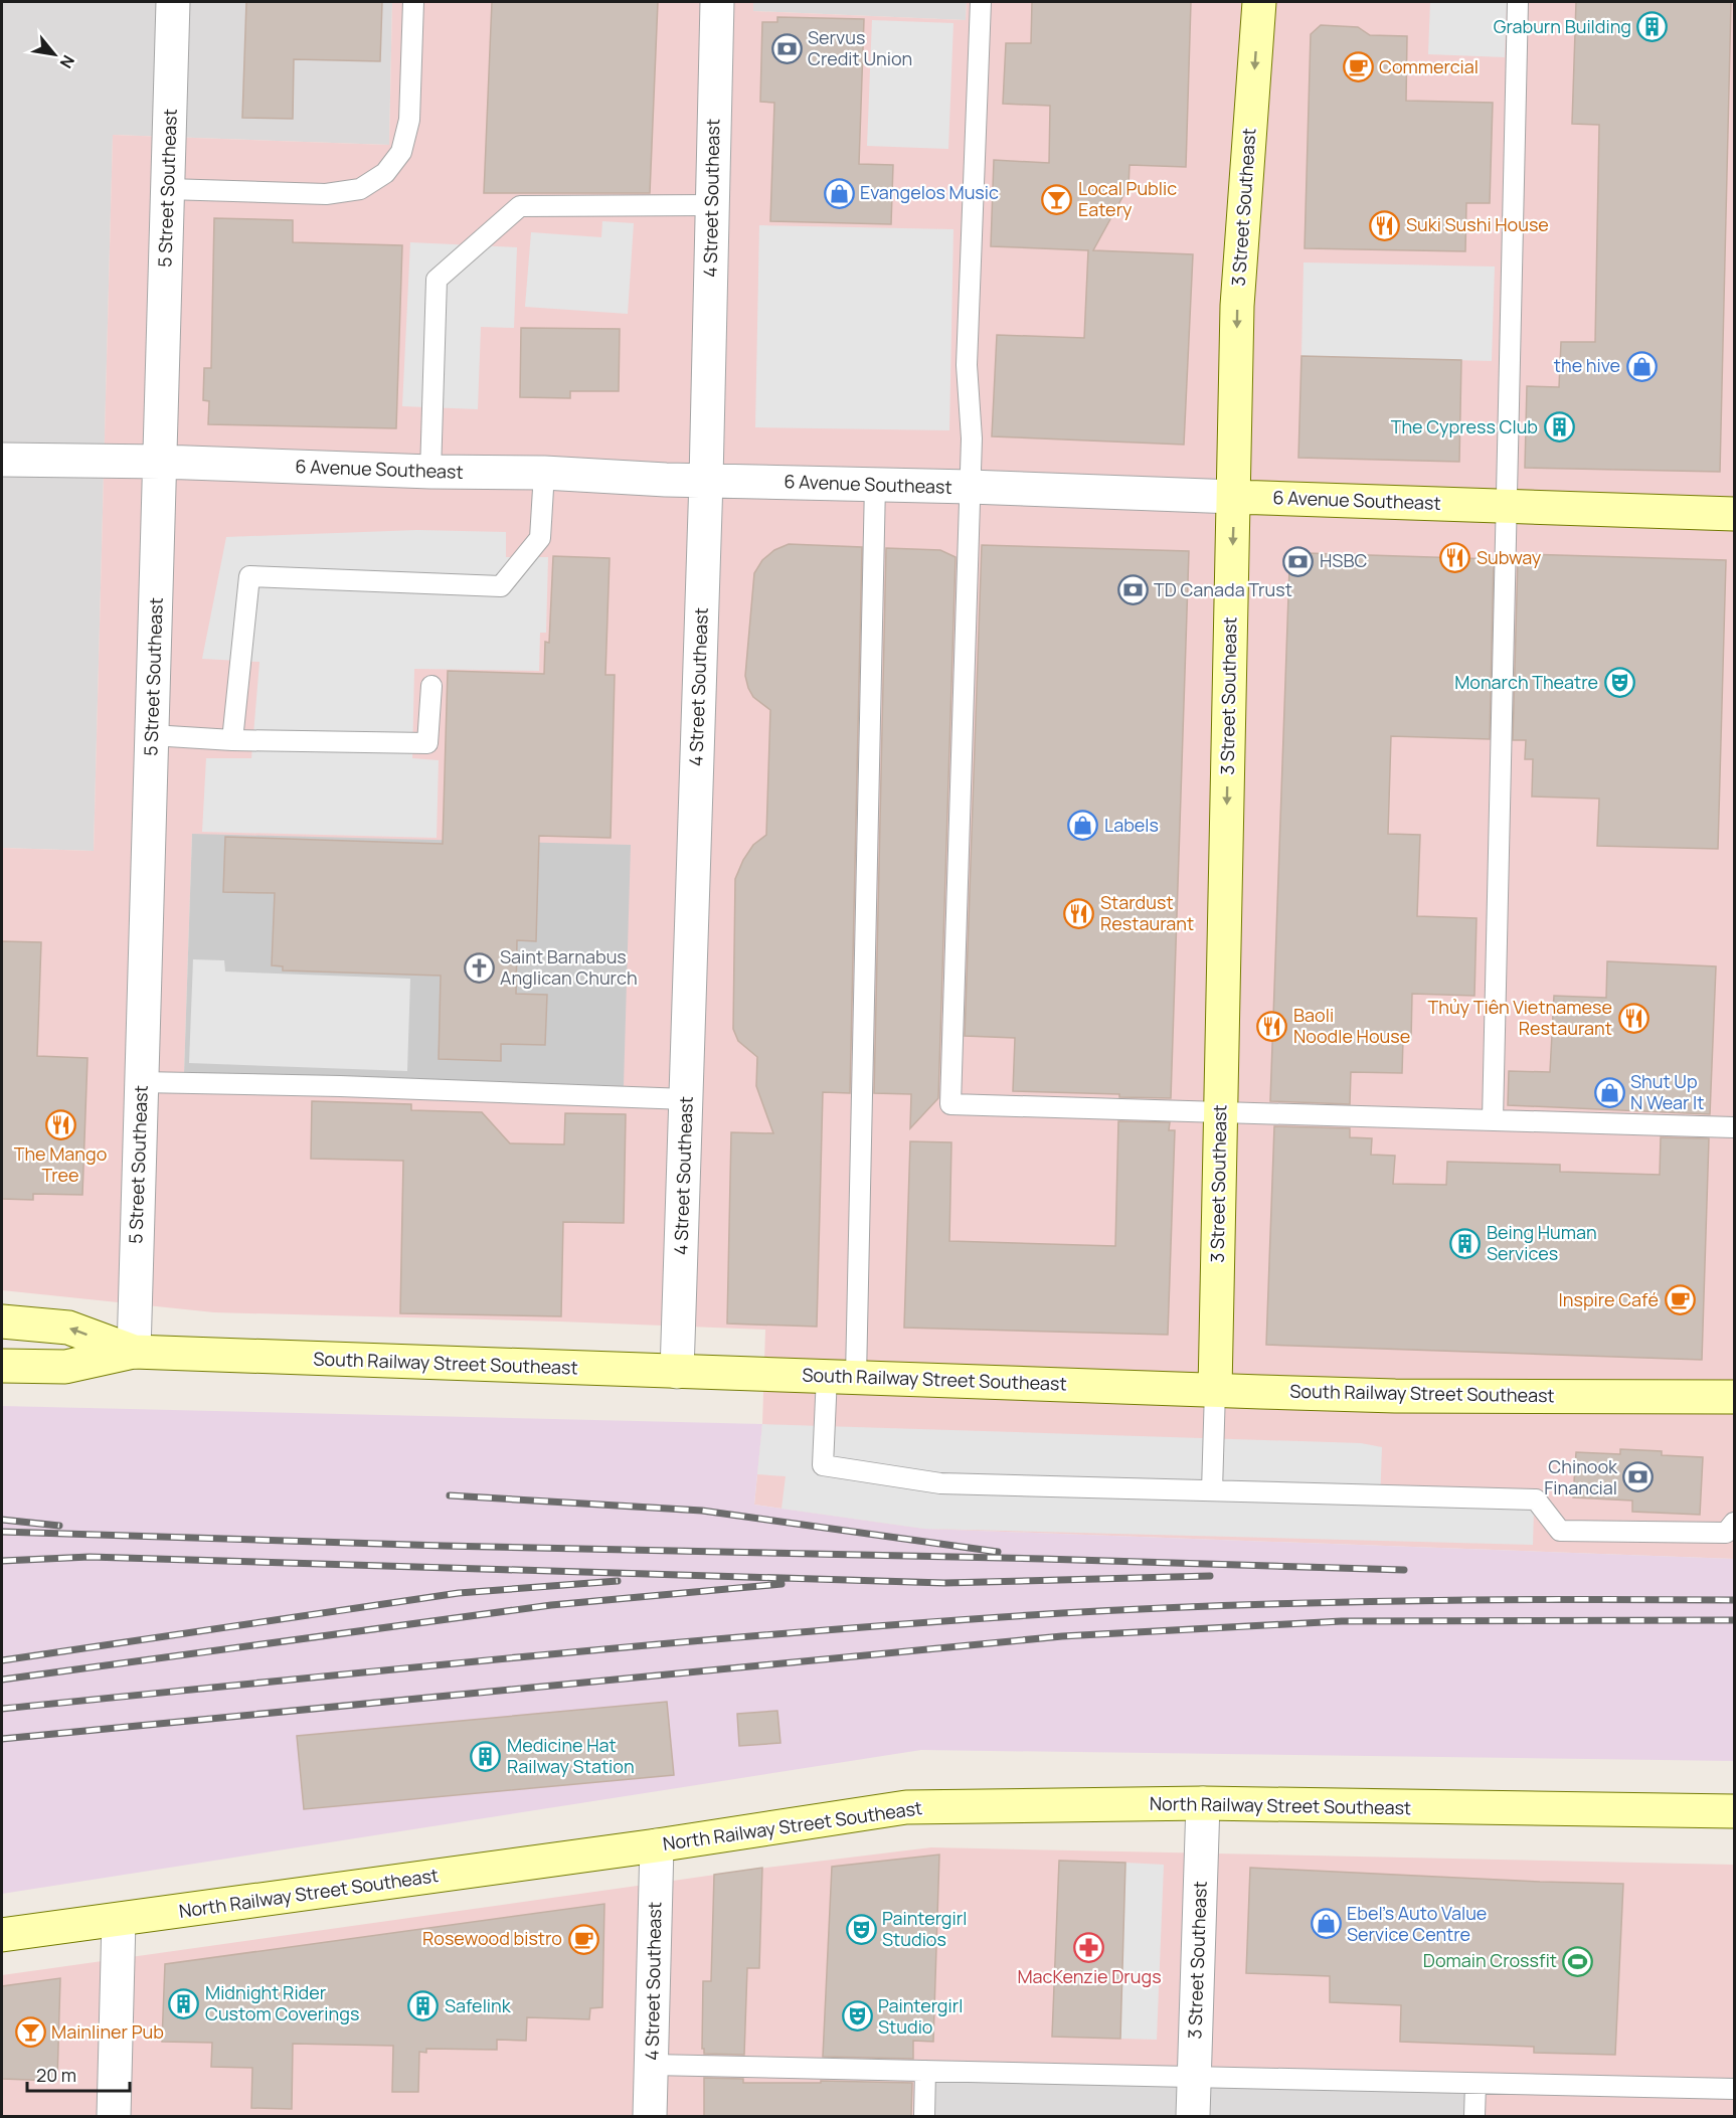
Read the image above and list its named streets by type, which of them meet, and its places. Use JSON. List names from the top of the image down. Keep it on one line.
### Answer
{"streets":{"street":["5 Street Southeast","4 Street Southeast","3 Street Southeast","6 Avenue Southeast","South Railway Street Southeast","North Railway Street Southeast"]},"crossings":[["5 Street Southeast","6 Avenue Southeast"],["5 Street Southeast","South Railway Street Southeast"],["4 Street Southeast","6 Avenue Southeast"],["4 Street Southeast","South Railway Street Southeast"],["4 Street Southeast","North Railway Street Southeast"],["3 Street Southeast","6 Avenue Southeast"],["3 Street Southeast","South Railway Street Southeast"],["3 Street Southeast","North Railway Street Southeast"]],"one_way":["3 Street Southeast"],"places":{"building":["Graburn Building","The Cypress Club","Being Human Services","Medicine Hat Railway Station","Midnight Rider Custom Coverings","Safelink"],"bank":["Servus Credit Union","HSBC","TD Canada Trust","Chinook Financial"],"cafe":["Commercial","Inspire Café","Rosewood bistro"],"shop":["Evangelos Music","the hive","Labels","Shut Up N Wear It","Ebel's Auto Value Service Centre"],"bar":["Local Public Eatery","Mainliner Pub"],"restaurant":["Suki Sushi House","Subway","Stardust Restaurant","Thủy Tiên Vietnamese Restaurant","Baoli Noodle House","The Mango Tree"],"theatre":["Monarch Theatre","Paintergirl Studios","Paintergirl Studio"],"church":["Saint Barnabus Anglican Church"],"pharmacy":["MacKenzie Drugs"],"sports":["Domain Crossfit"]},"scale_bar":"20 m","north":"bottom right"}
